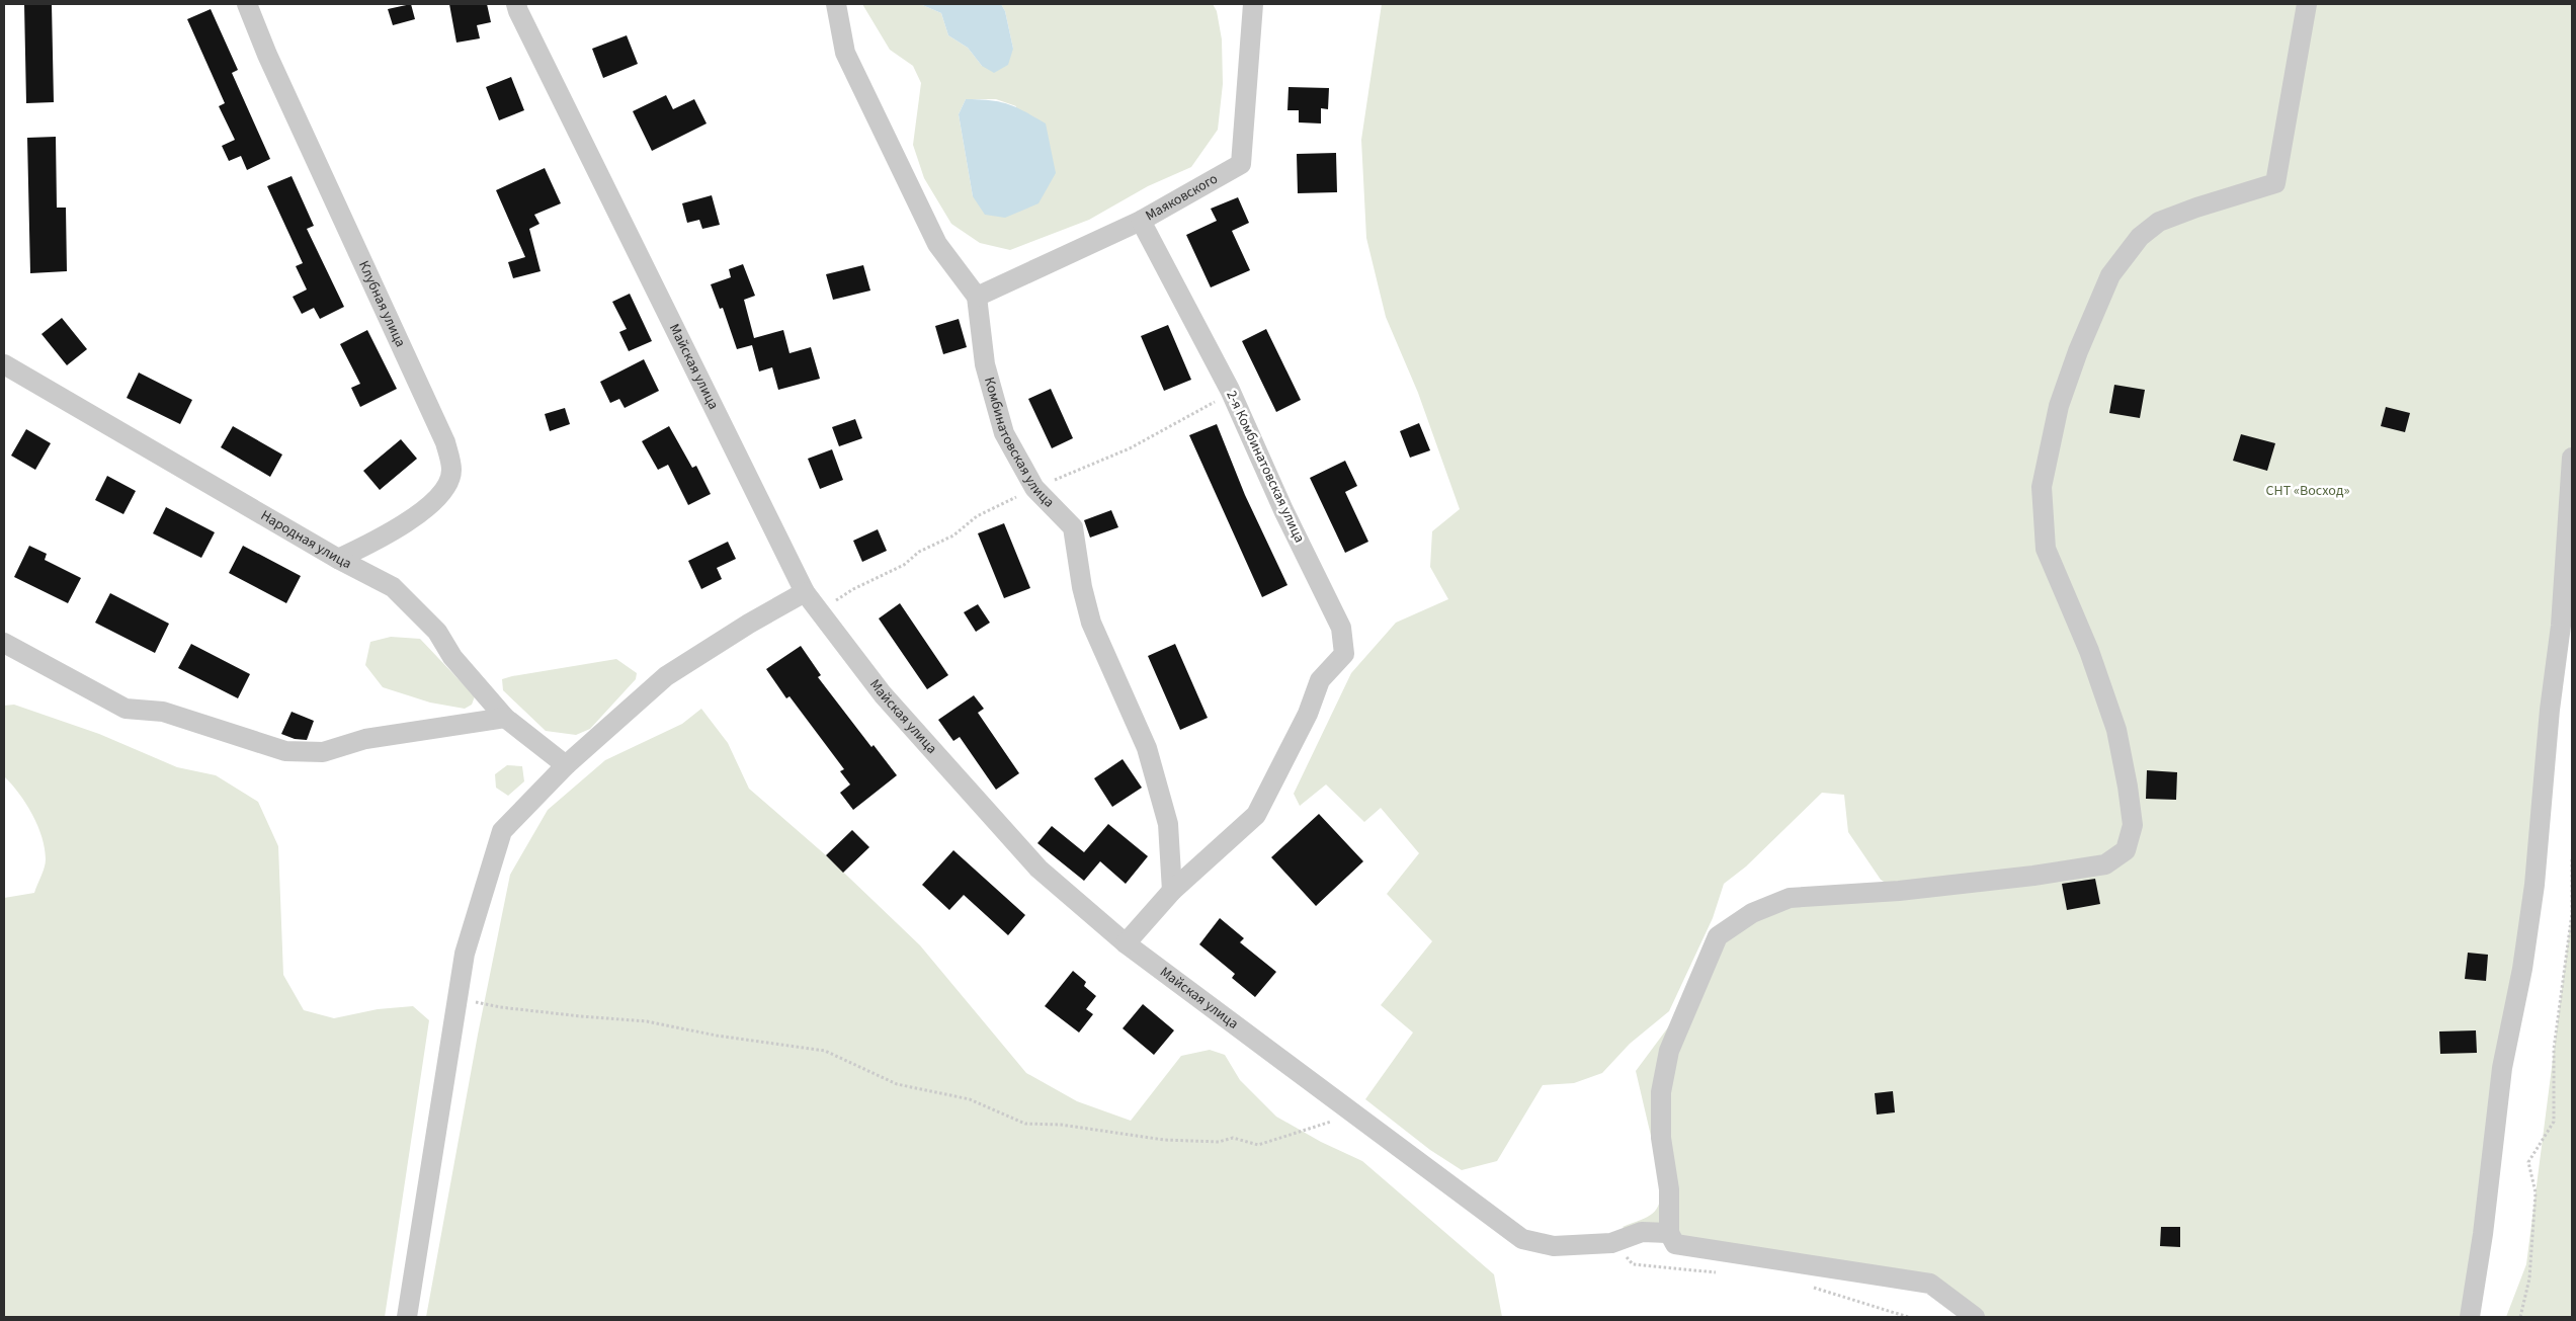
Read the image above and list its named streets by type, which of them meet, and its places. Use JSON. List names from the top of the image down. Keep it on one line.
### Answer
{"streets":{"street":["Маяковского","Клубная улица","Майская улица","Комбинатовская улица","2-я Комбинатовская улица","Народная улица"]},"crossings":[["Маяковского","Комбинатовская улица"],["Маяковского","2-я Комбинатовская улица"],["Клубная улица","Народная улица"],["Майская улица","2-я Комбинатовская улица"],["Комбинатовская улица","2-я Комбинатовская улица"]],"parks":["СНТ «Восход»"]}
